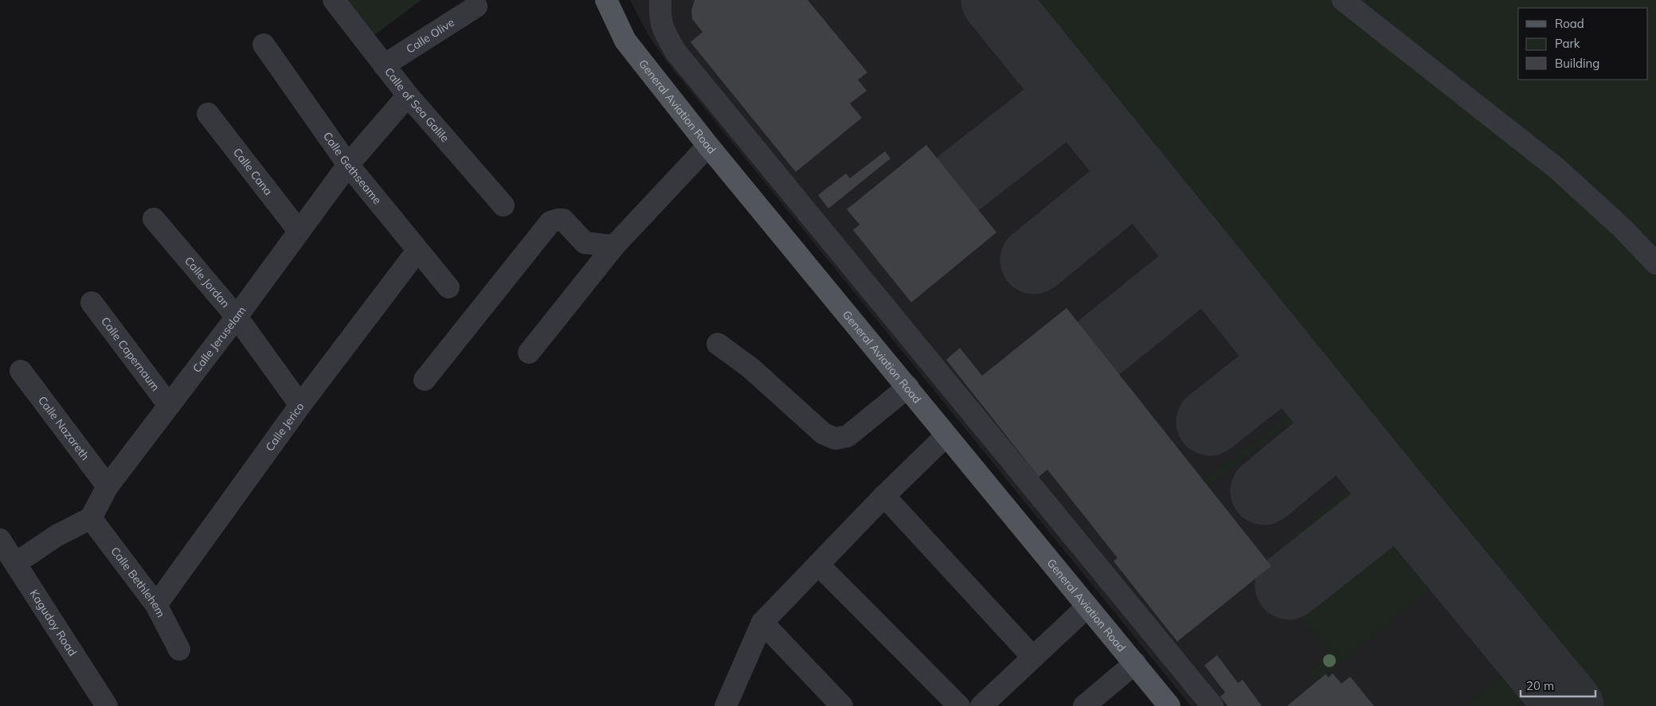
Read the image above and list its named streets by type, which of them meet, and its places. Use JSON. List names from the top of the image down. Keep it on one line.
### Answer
{"streets":{"main road":["General Aviation Road"],"street":["Calle Olive","Calle of Sea Galile","Calle Gethseame","Calle Cana","Calle Jordan","Calle Jeruselam","Calle Capernaum","Calle Jerico","Calle Nazareth","Calle Bethlehem","Kagudoy Road"]},"crossings":[["Calle Olive","Calle of Sea Galile"],["Calle of Sea Galile","Calle Jeruselam"],["Calle Gethseame","Calle Jeruselam"],["Calle Gethseame","Calle Jerico"],["Calle Cana","Calle Jeruselam"],["Calle Jordan","Calle Jeruselam"],["Calle Jordan","Calle Jerico"],["Calle Jeruselam","Calle Capernaum"],["Calle Jeruselam","Calle Nazareth"],["Calle Jeruselam","Calle Bethlehem"],["Calle Jerico","Calle Bethlehem"]],"legend":["Road","Park","Building"],"scale_bar":"20 m"}
